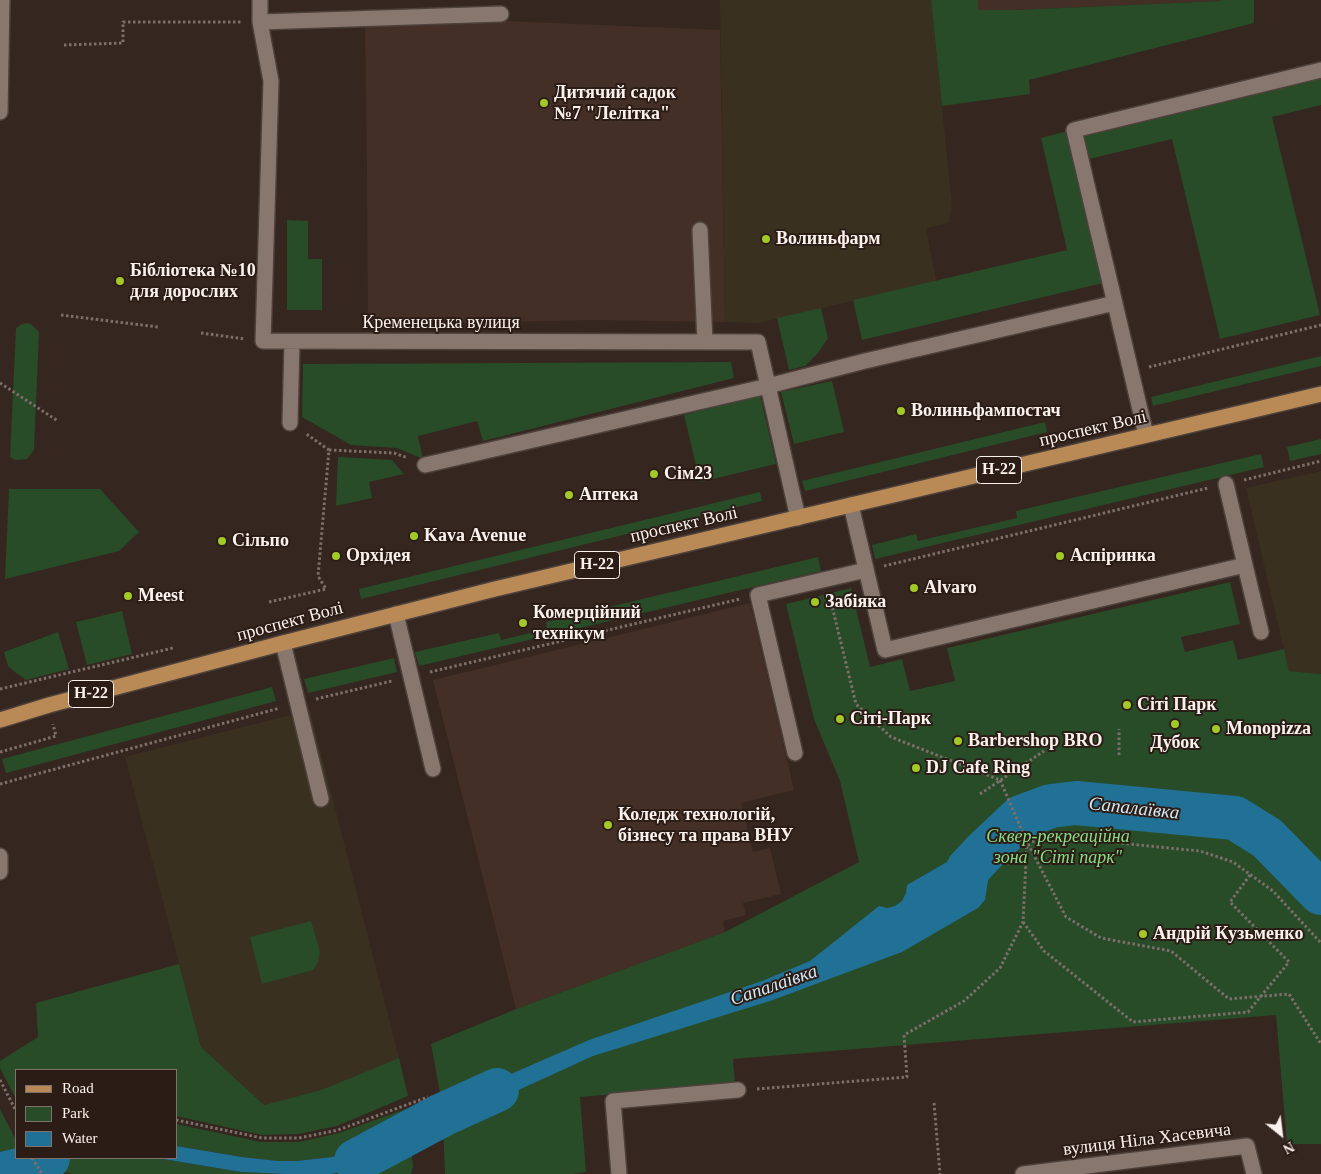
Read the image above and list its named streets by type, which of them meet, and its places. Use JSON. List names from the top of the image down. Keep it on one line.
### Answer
{"streets":{"main road":["проспект Волі","Н-22"],"street":["Кременецька вулиця","вулиця Ніла Хасевича"]},"crossings":[["Кременецька вулиця","проспект Волі"]],"water":["Сапалаївка"],"parks":["Сквер-рекреаційна зона \"Сіті парк\""],"places":["Дитячий садок №7 \"Лелітка\"","Волиньфарм","Бібліотека №10 для дорослих","Волиньфампостач","Сім23","Аптека","Kava Avenue","Сільпо","Орхідея","Аспіринка","Alvaro","Meest","Забіяка","Комерційний технікум","Сіті Парк","Сіті-Парк","Дубок","Monopizza","Barbershop BRO","DJ Cafe Ring","Коледж технологій, бізнесу та права ВНУ","Андрій Кузьменко"],"legend":["Road","Park","Water"],"north":"bottom right"}
